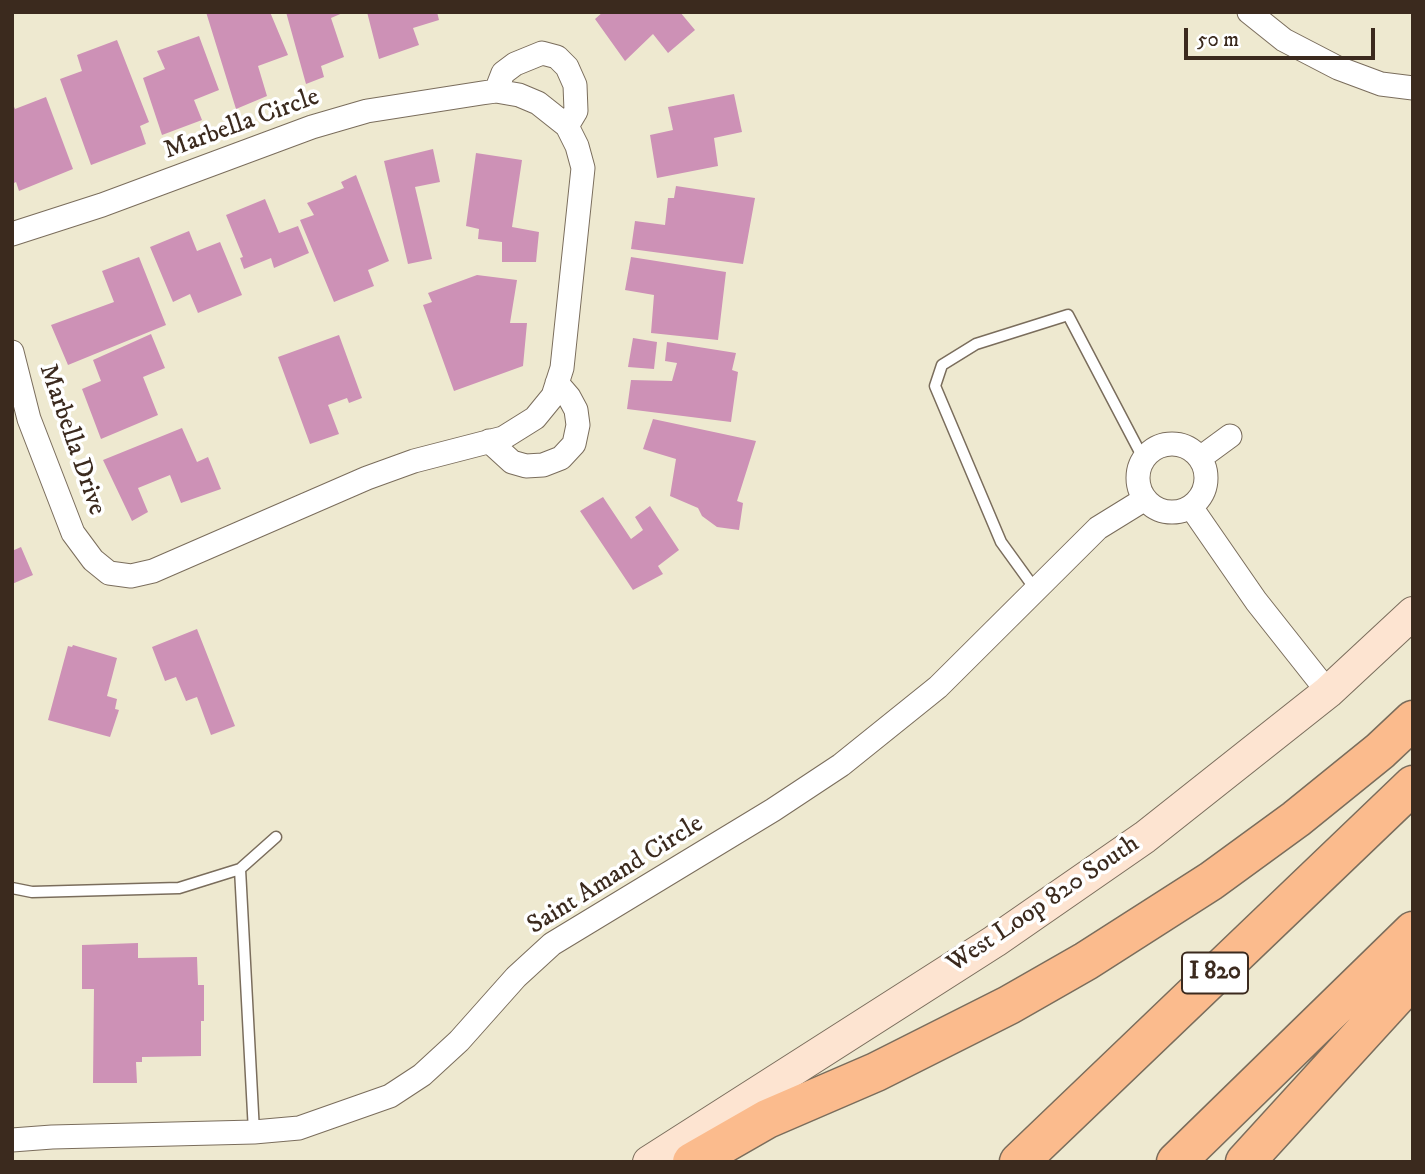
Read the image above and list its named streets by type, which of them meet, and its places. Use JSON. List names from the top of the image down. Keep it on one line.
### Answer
{"streets":{"highway":["I 820"],"main road":["West Loop 820 South"],"street":["Marbella Circle","Marbella Drive","Saint Amand Circle"]},"crossings":[["Marbella Circle","Marbella Drive"]],"scale_bar":"50 m"}
